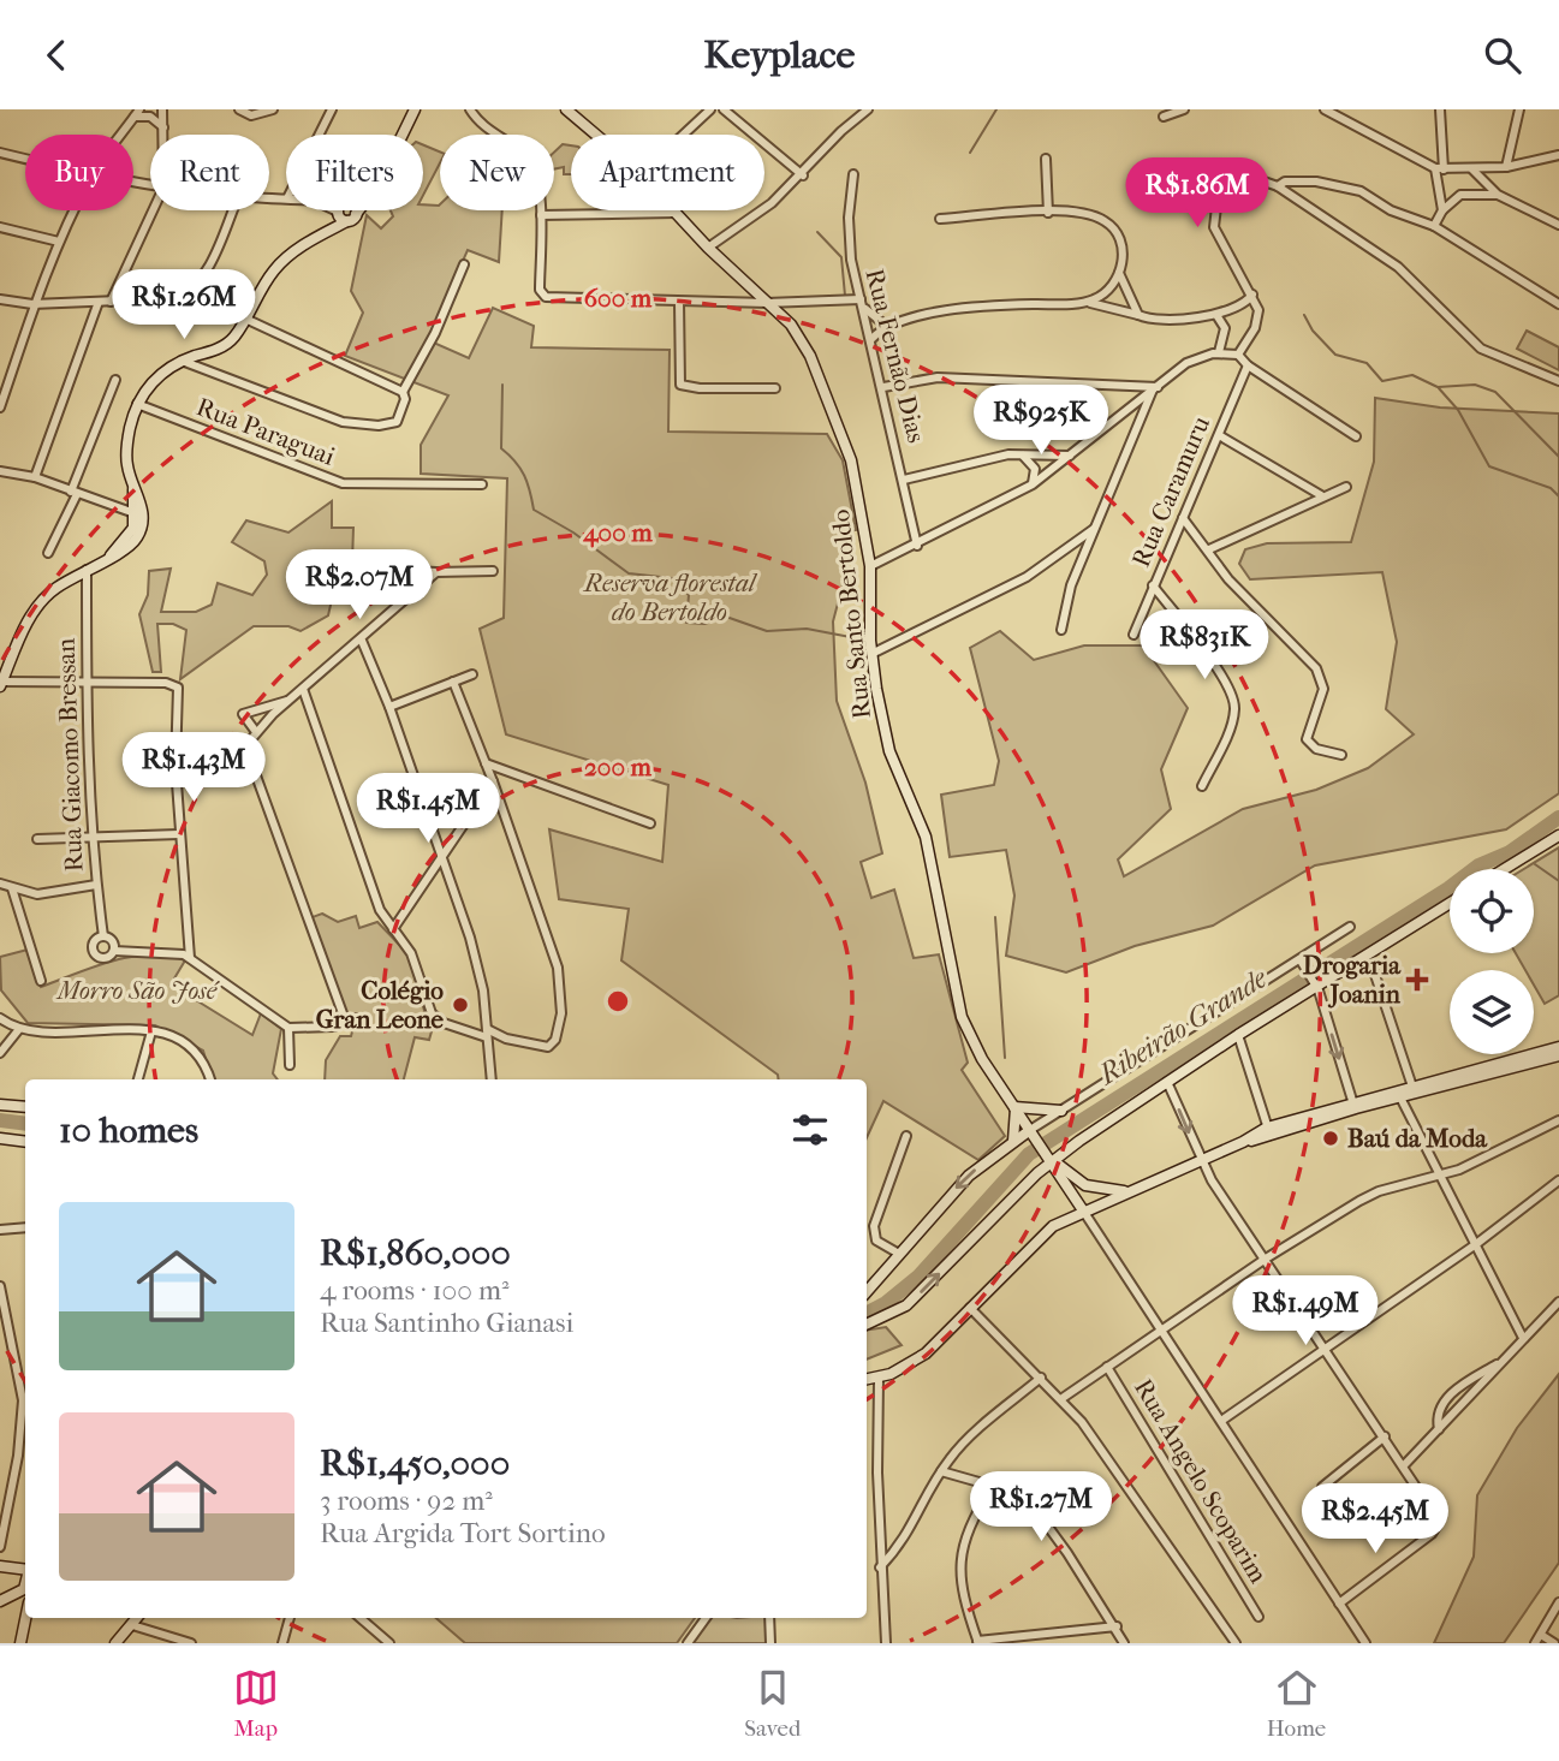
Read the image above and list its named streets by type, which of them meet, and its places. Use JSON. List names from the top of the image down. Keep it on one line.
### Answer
{"streets":{"street":["Rua Fernão Dias","Rua Paraguai","Rua Caramuru","Rua Santo Bertoldo","Rua Giacomo Bressan","Rua Angelo Scoparim"]},"water":["Ribeirão Grande"],"parks":["Reserva florestal do Bertoldo","Morro São José"],"places":{"health":["Drogaria Joanin"],"other":["Colégio Gran Leone","Baú da Moda"]},"page":{"header":"Keyplace","chip":["Buy","Rent","Filters","New","Apartment"],"price":["R$1.86M","R$1.26M","R$925K","R$2.07M","R$831K","R$1.43M","R$1.45M","R$1.49M","R$1.27M","R$2.45M"],"heading":"10 homes","list":[{"name":"R$1,860,000","note":"4 rooms · 100 m² · Rua Santinho Gianasi"},{"name":"R$1,450,000","note":"3 rooms · 92 m² · Rua Argida Tort Sortino"}],"tabs":["Map","Saved","Home"]},"rings":["600 m","400 m","200 m"]}
